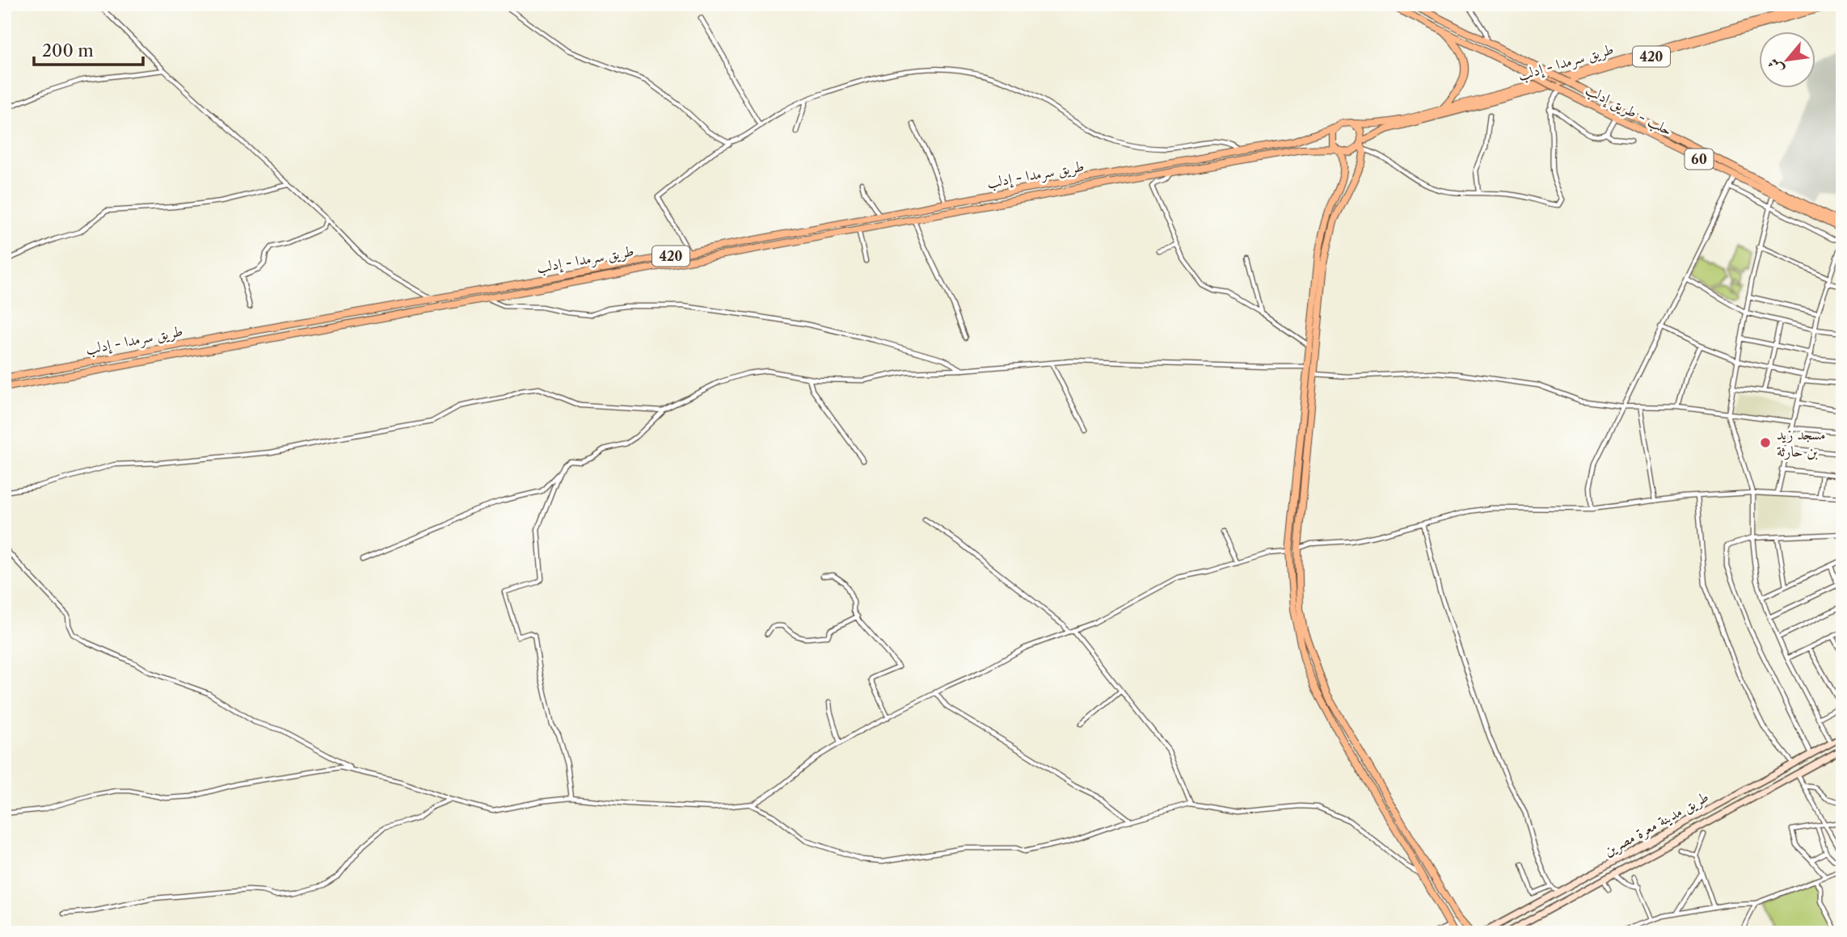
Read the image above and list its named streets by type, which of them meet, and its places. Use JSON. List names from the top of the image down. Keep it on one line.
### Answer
{"streets":{"main road":["420","طريق سرمدا - إدلب","حلب - طريق إدلب","60","طريق مدينة معرة مصرين"]},"crossings":[["420","طريق سرمدا - إدلب"]],"places":["مسجد زيد بن حارثة"],"scale_bar":"200 m","north":"bottom left"}
